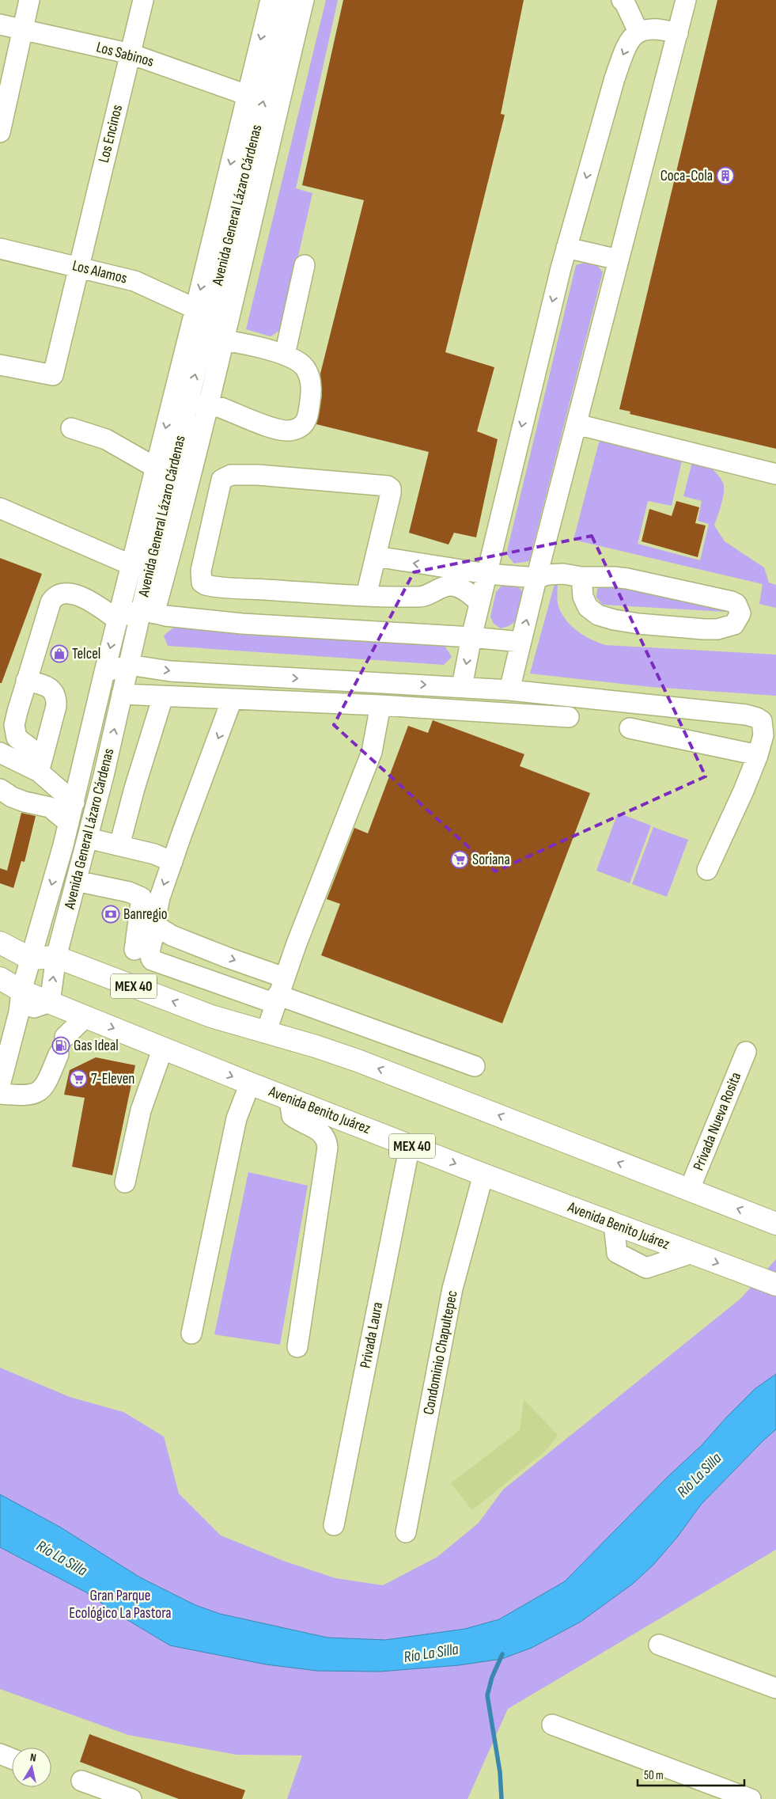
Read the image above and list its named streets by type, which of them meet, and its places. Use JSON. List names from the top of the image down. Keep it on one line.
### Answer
{"streets":{"main road":["MEX 40","Avenida Benito Juárez"],"street":["Los Sabinos","Los Encinos","Avenida General Lázaro Cárdenas","Los Alamos","Privada Nueva Rosita","Privada Laura","Condominio Chapultepec"]},"crossings":[["Los Sabinos","Los Encinos"],["Los Sabinos","Avenida General Lázaro Cárdenas"],["Los Encinos","Los Alamos"],["Avenida General Lázaro Cárdenas","Los Alamos"],["Avenida General Lázaro Cárdenas","MEX 40"],["Avenida General Lázaro Cárdenas","Avenida Benito Juárez"],["MEX 40","Privada Nueva Rosita"],["Avenida Benito Juárez","Privada Laura"],["Avenida Benito Juárez","Condominio Chapultepec"]],"water":["Río La Silla"],"parks":["Gran Parque Ecológico La Pastora"],"places":{"building":["Coca-Cola"],"shop":["Telcel"],"supermarket":["Soriana","7-Eleven"],"bank":["Banregio"],"fuel station":["Gas Ideal"]},"scale_bar":"50 m","north":"top"}
